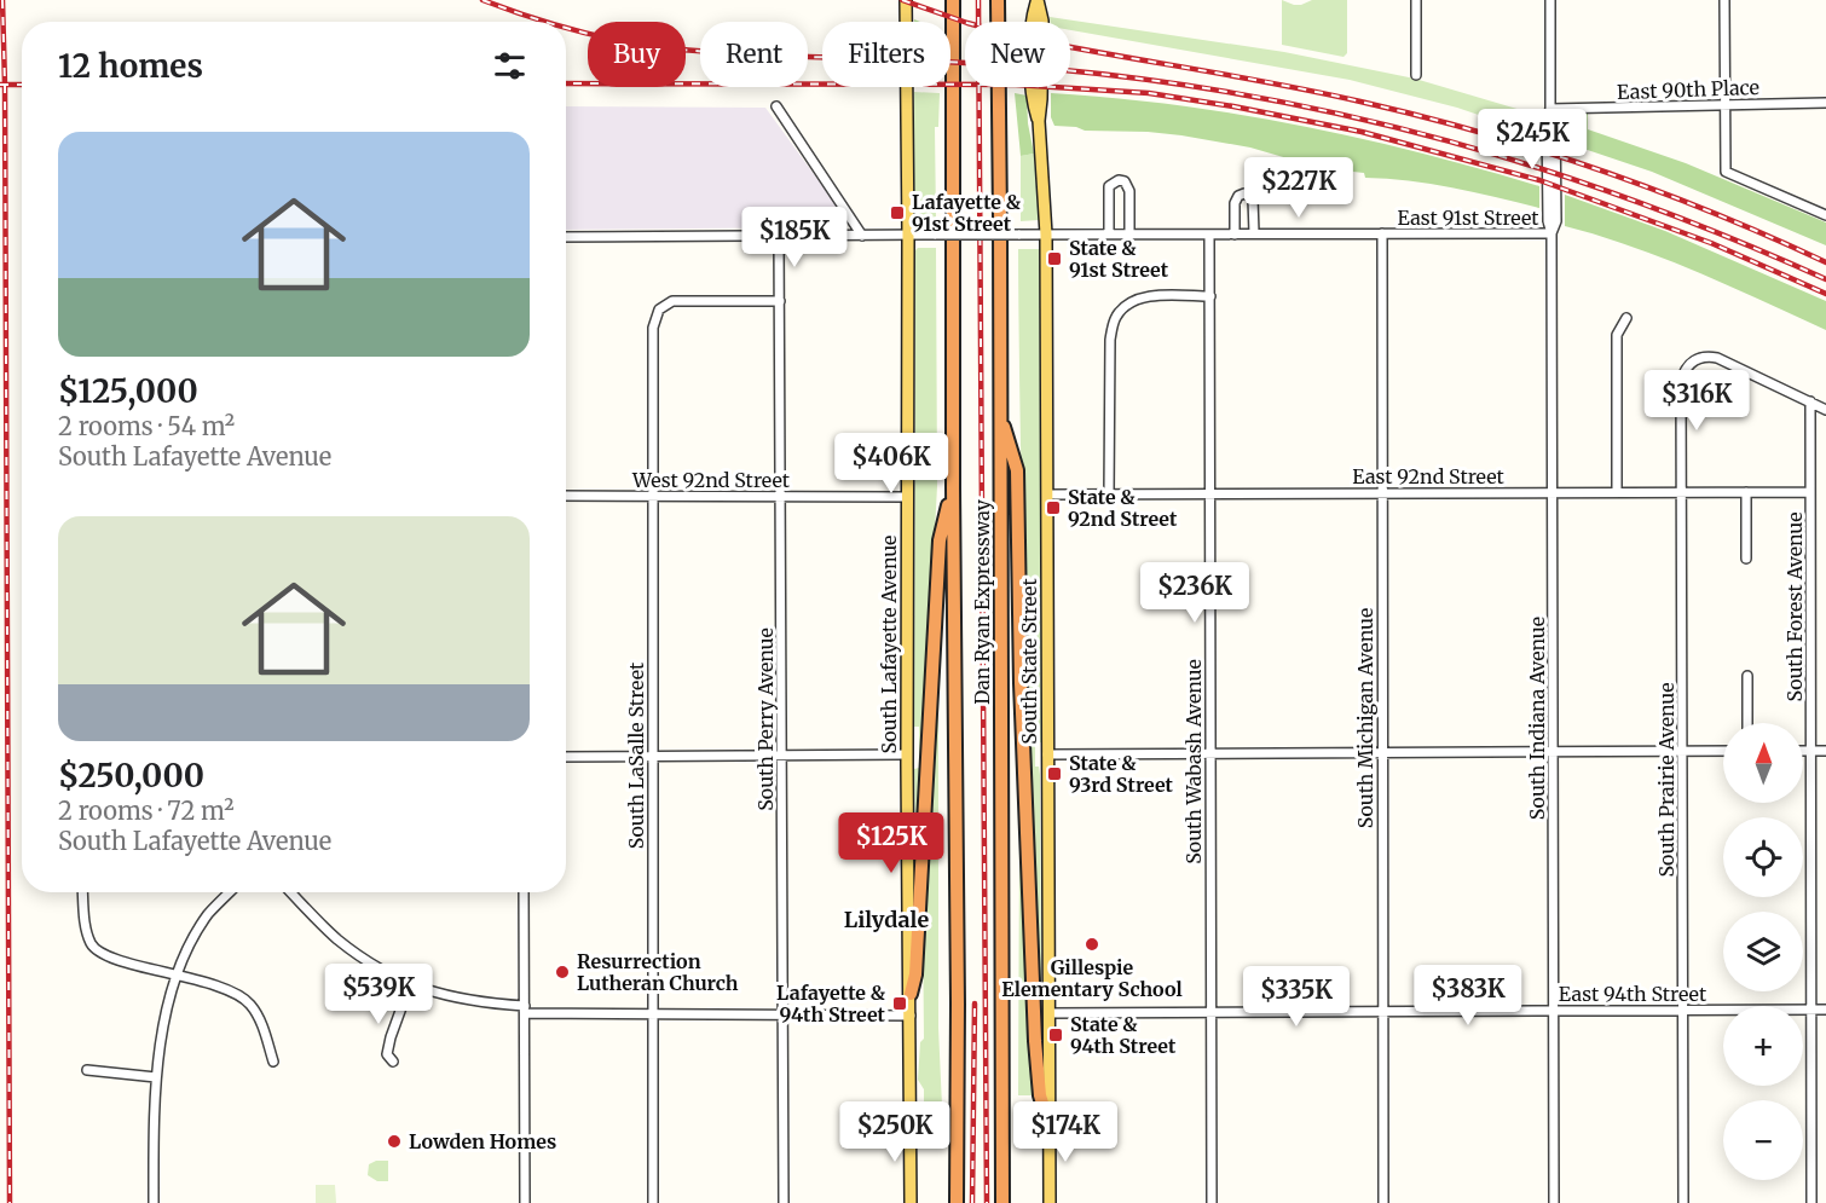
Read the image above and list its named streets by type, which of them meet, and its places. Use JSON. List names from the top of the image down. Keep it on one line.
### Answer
{"streets":{"highway":["Dan Ryan Expressway"],"main road":["South Lafayette Avenue","South State Street"],"street":["East 90th Place","East 91st Street","East 92nd Street","West 92nd Street","South Forest Avenue","South Michigan Avenue","South Indiana Avenue","South Perry Avenue","South LaSalle Street","South Wabash Avenue","South Prairie Avenue","East 94th Street"]},"crossings":[["East 90th Place","South Indiana Avenue"],["East 91st Street","South Lafayette Avenue"],["East 91st Street","South State Street"],["East 91st Street","South Michigan Avenue"],["East 91st Street","South Indiana Avenue"],["East 91st Street","South Perry Avenue"],["East 91st Street","South Wabash Avenue"],["East 92nd Street","South Forest Avenue"],["East 92nd Street","South State Street"],["East 92nd Street","South Michigan Avenue"],["East 92nd Street","South Indiana Avenue"],["East 92nd Street","South Wabash Avenue"],["East 92nd Street","South Prairie Avenue"],["West 92nd Street","South Lafayette Avenue"],["West 92nd Street","South Perry Avenue"],["West 92nd Street","South LaSalle Street"],["South Forest Avenue","South Prairie Avenue"],["South Forest Avenue","East 94th Street"],["South State Street","East 94th Street"],["South Michigan Avenue","East 94th Street"],["South Indiana Avenue","East 94th Street"],["South Perry Avenue","South LaSalle Street"],["South Wabash Avenue","East 94th Street"],["South Prairie Avenue","East 94th Street"]],"districts":["Lilydale"],"places":{"transit":["Lafayette & 91st Street","State & 91st Street","State & 92nd Street","State & 93rd Street","Lafayette & 94th Street","State & 94th Street"],"other":["Gillespie Elementary School","Resurrection Lutheran Church","Lowden Homes"]},"north":"top","page":{"chip":["Buy","Rent","Filters","New"],"heading":"12 homes","price":["$245K","$227K","$185K","$316K","$406K","$236K","$125K","$539K","$383K","$335K","$250K","$174K"],"list":[{"name":"$125,000","note":"2 rooms · 54 m² · South Lafayette Avenue"},{"name":"$250,000","note":"2 rooms · 72 m² · South Lafayette Avenue"}],"map_buttons":["+","−"]}}
